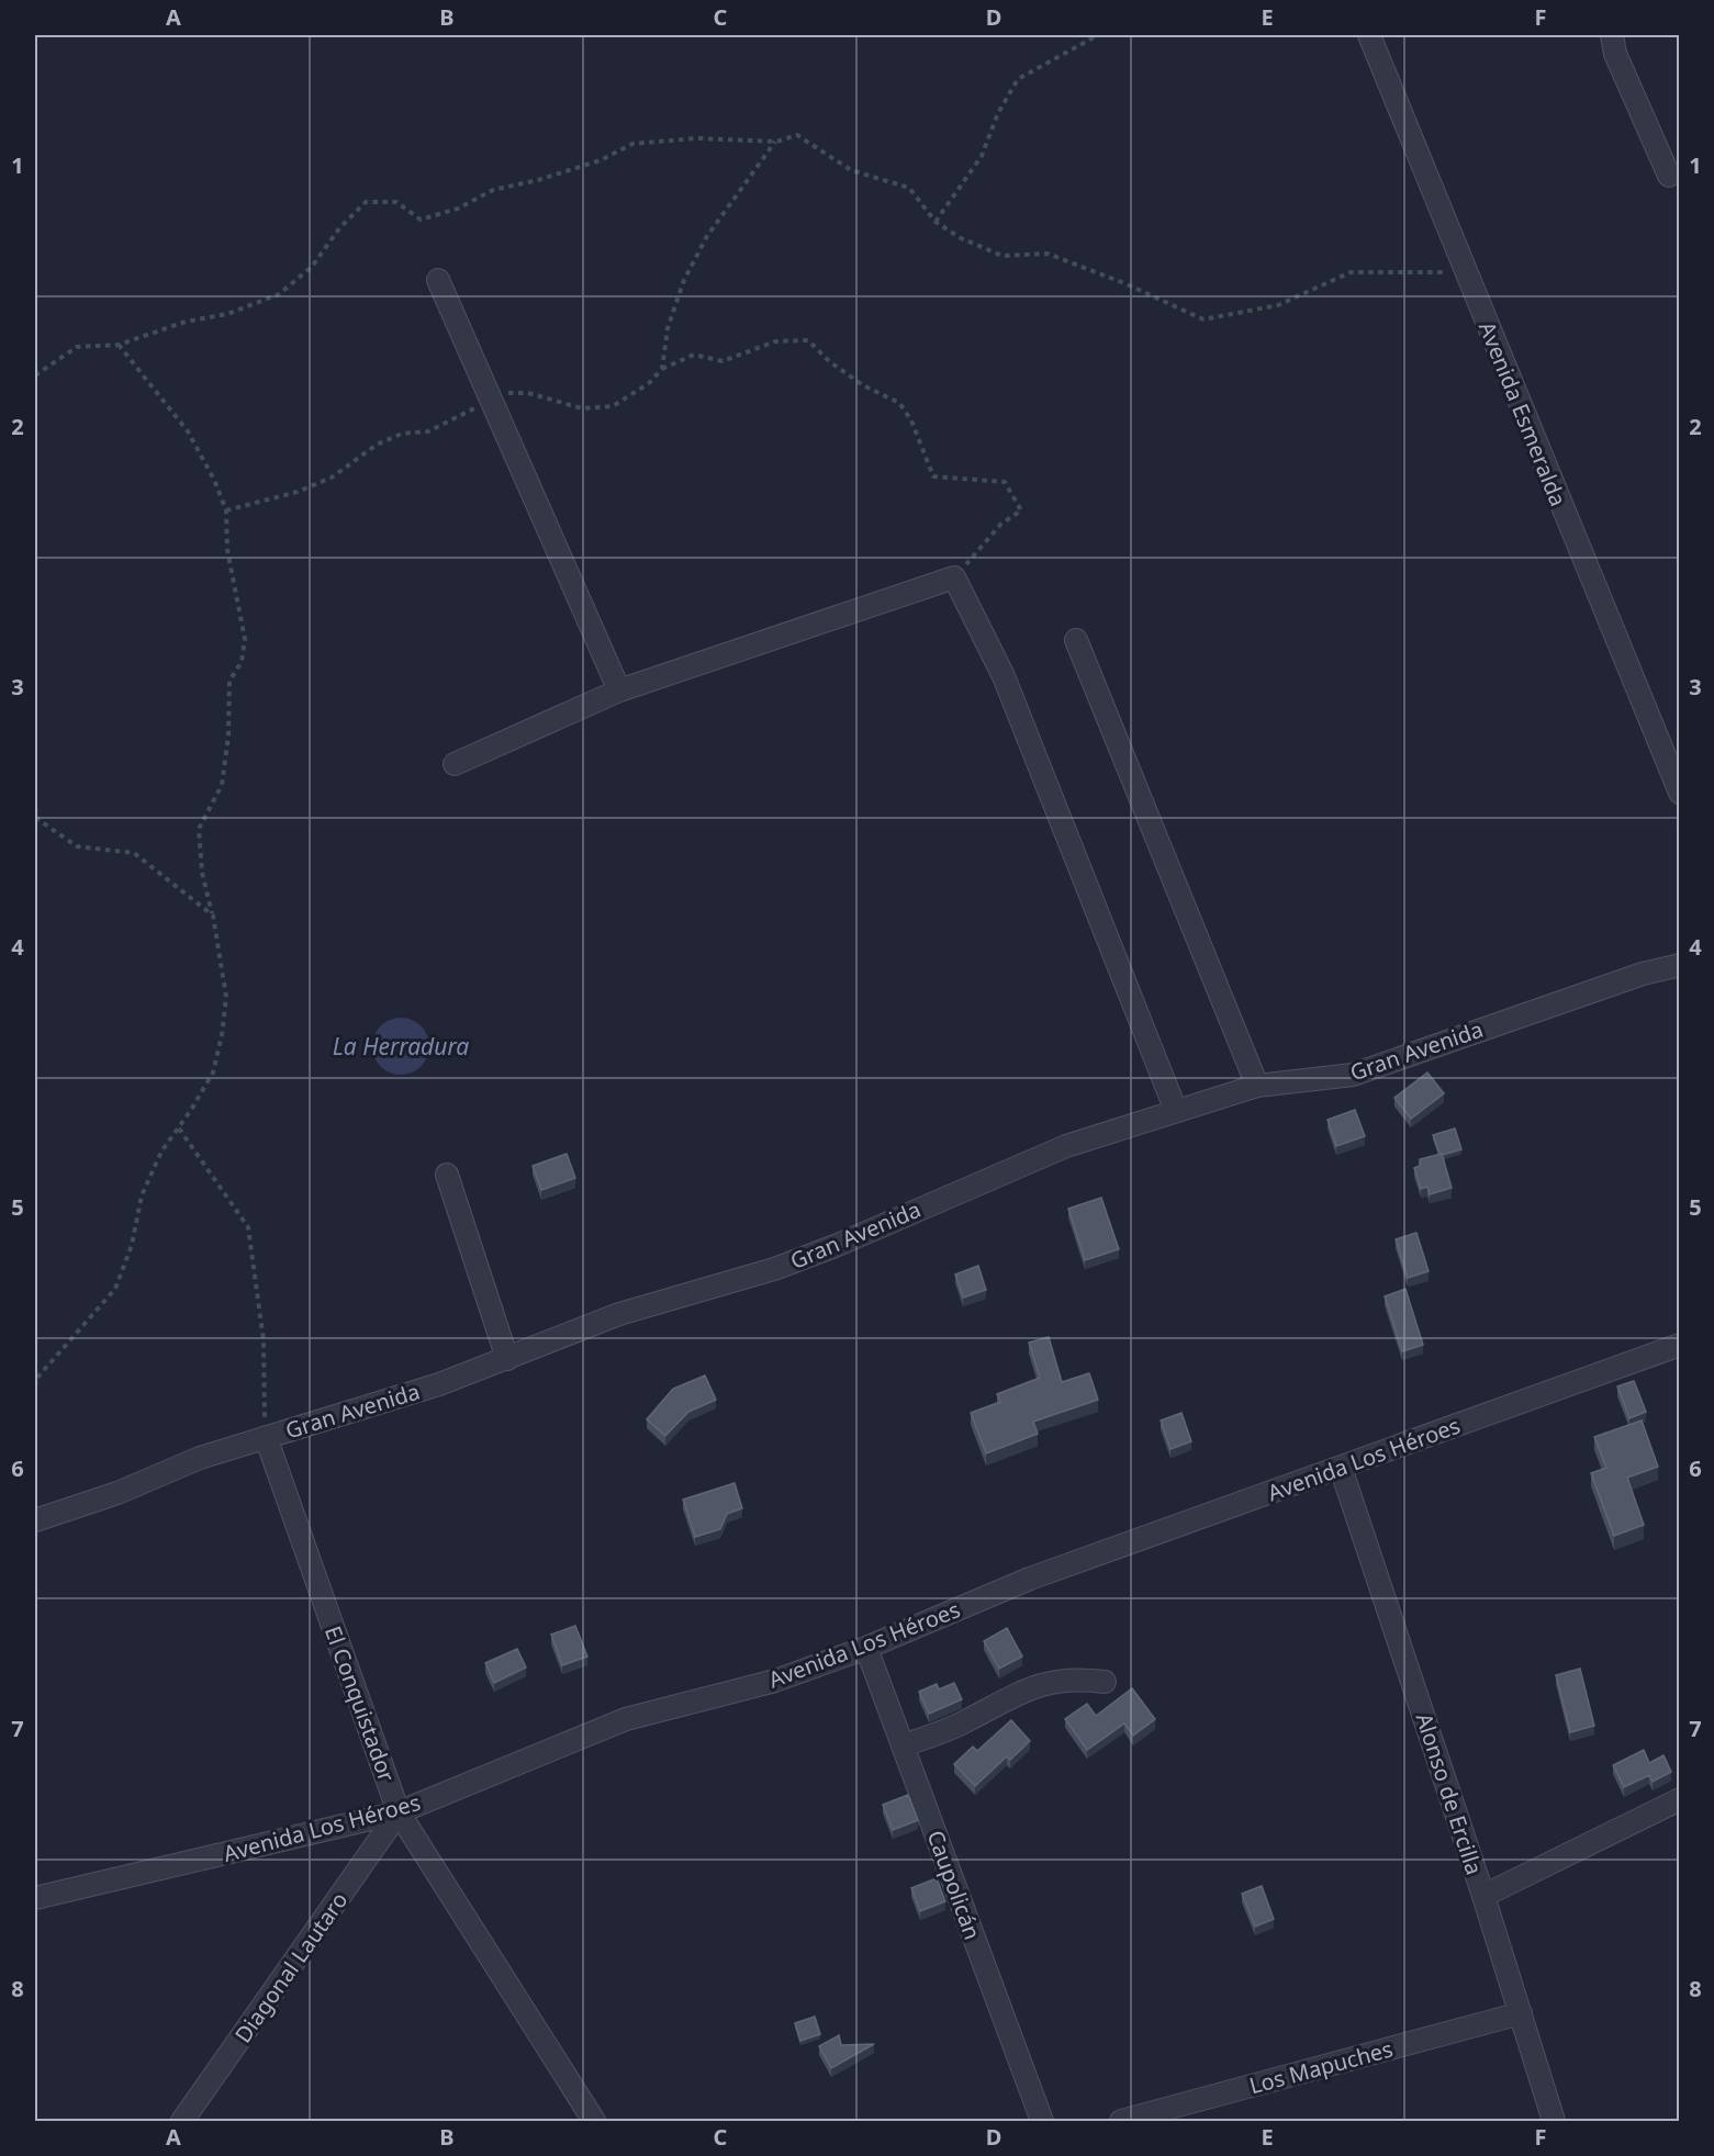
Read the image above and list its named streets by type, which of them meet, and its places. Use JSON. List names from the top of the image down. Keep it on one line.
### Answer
{"streets":{"street":["Avenida Esmeralda","Gran Avenida","Avenida Los Héroes","El Conquistador","Alonso de Ercilla","Caupolicán","Diagonal Lautaro","Los Mapuches"]},"crossings":[["Gran Avenida","El Conquistador"],["Avenida Los Héroes","El Conquistador"],["Avenida Los Héroes","Alonso de Ercilla"],["Avenida Los Héroes","Caupolicán"],["Avenida Los Héroes","Diagonal Lautaro"],["El Conquistador","Diagonal Lautaro"],["Alonso de Ercilla","Los Mapuches"]],"water":["La Herradura"],"grid":{"columns":["A","B","C","D","E","F"],"rows":["1","2","3","4","5","6","7","8"]}}
